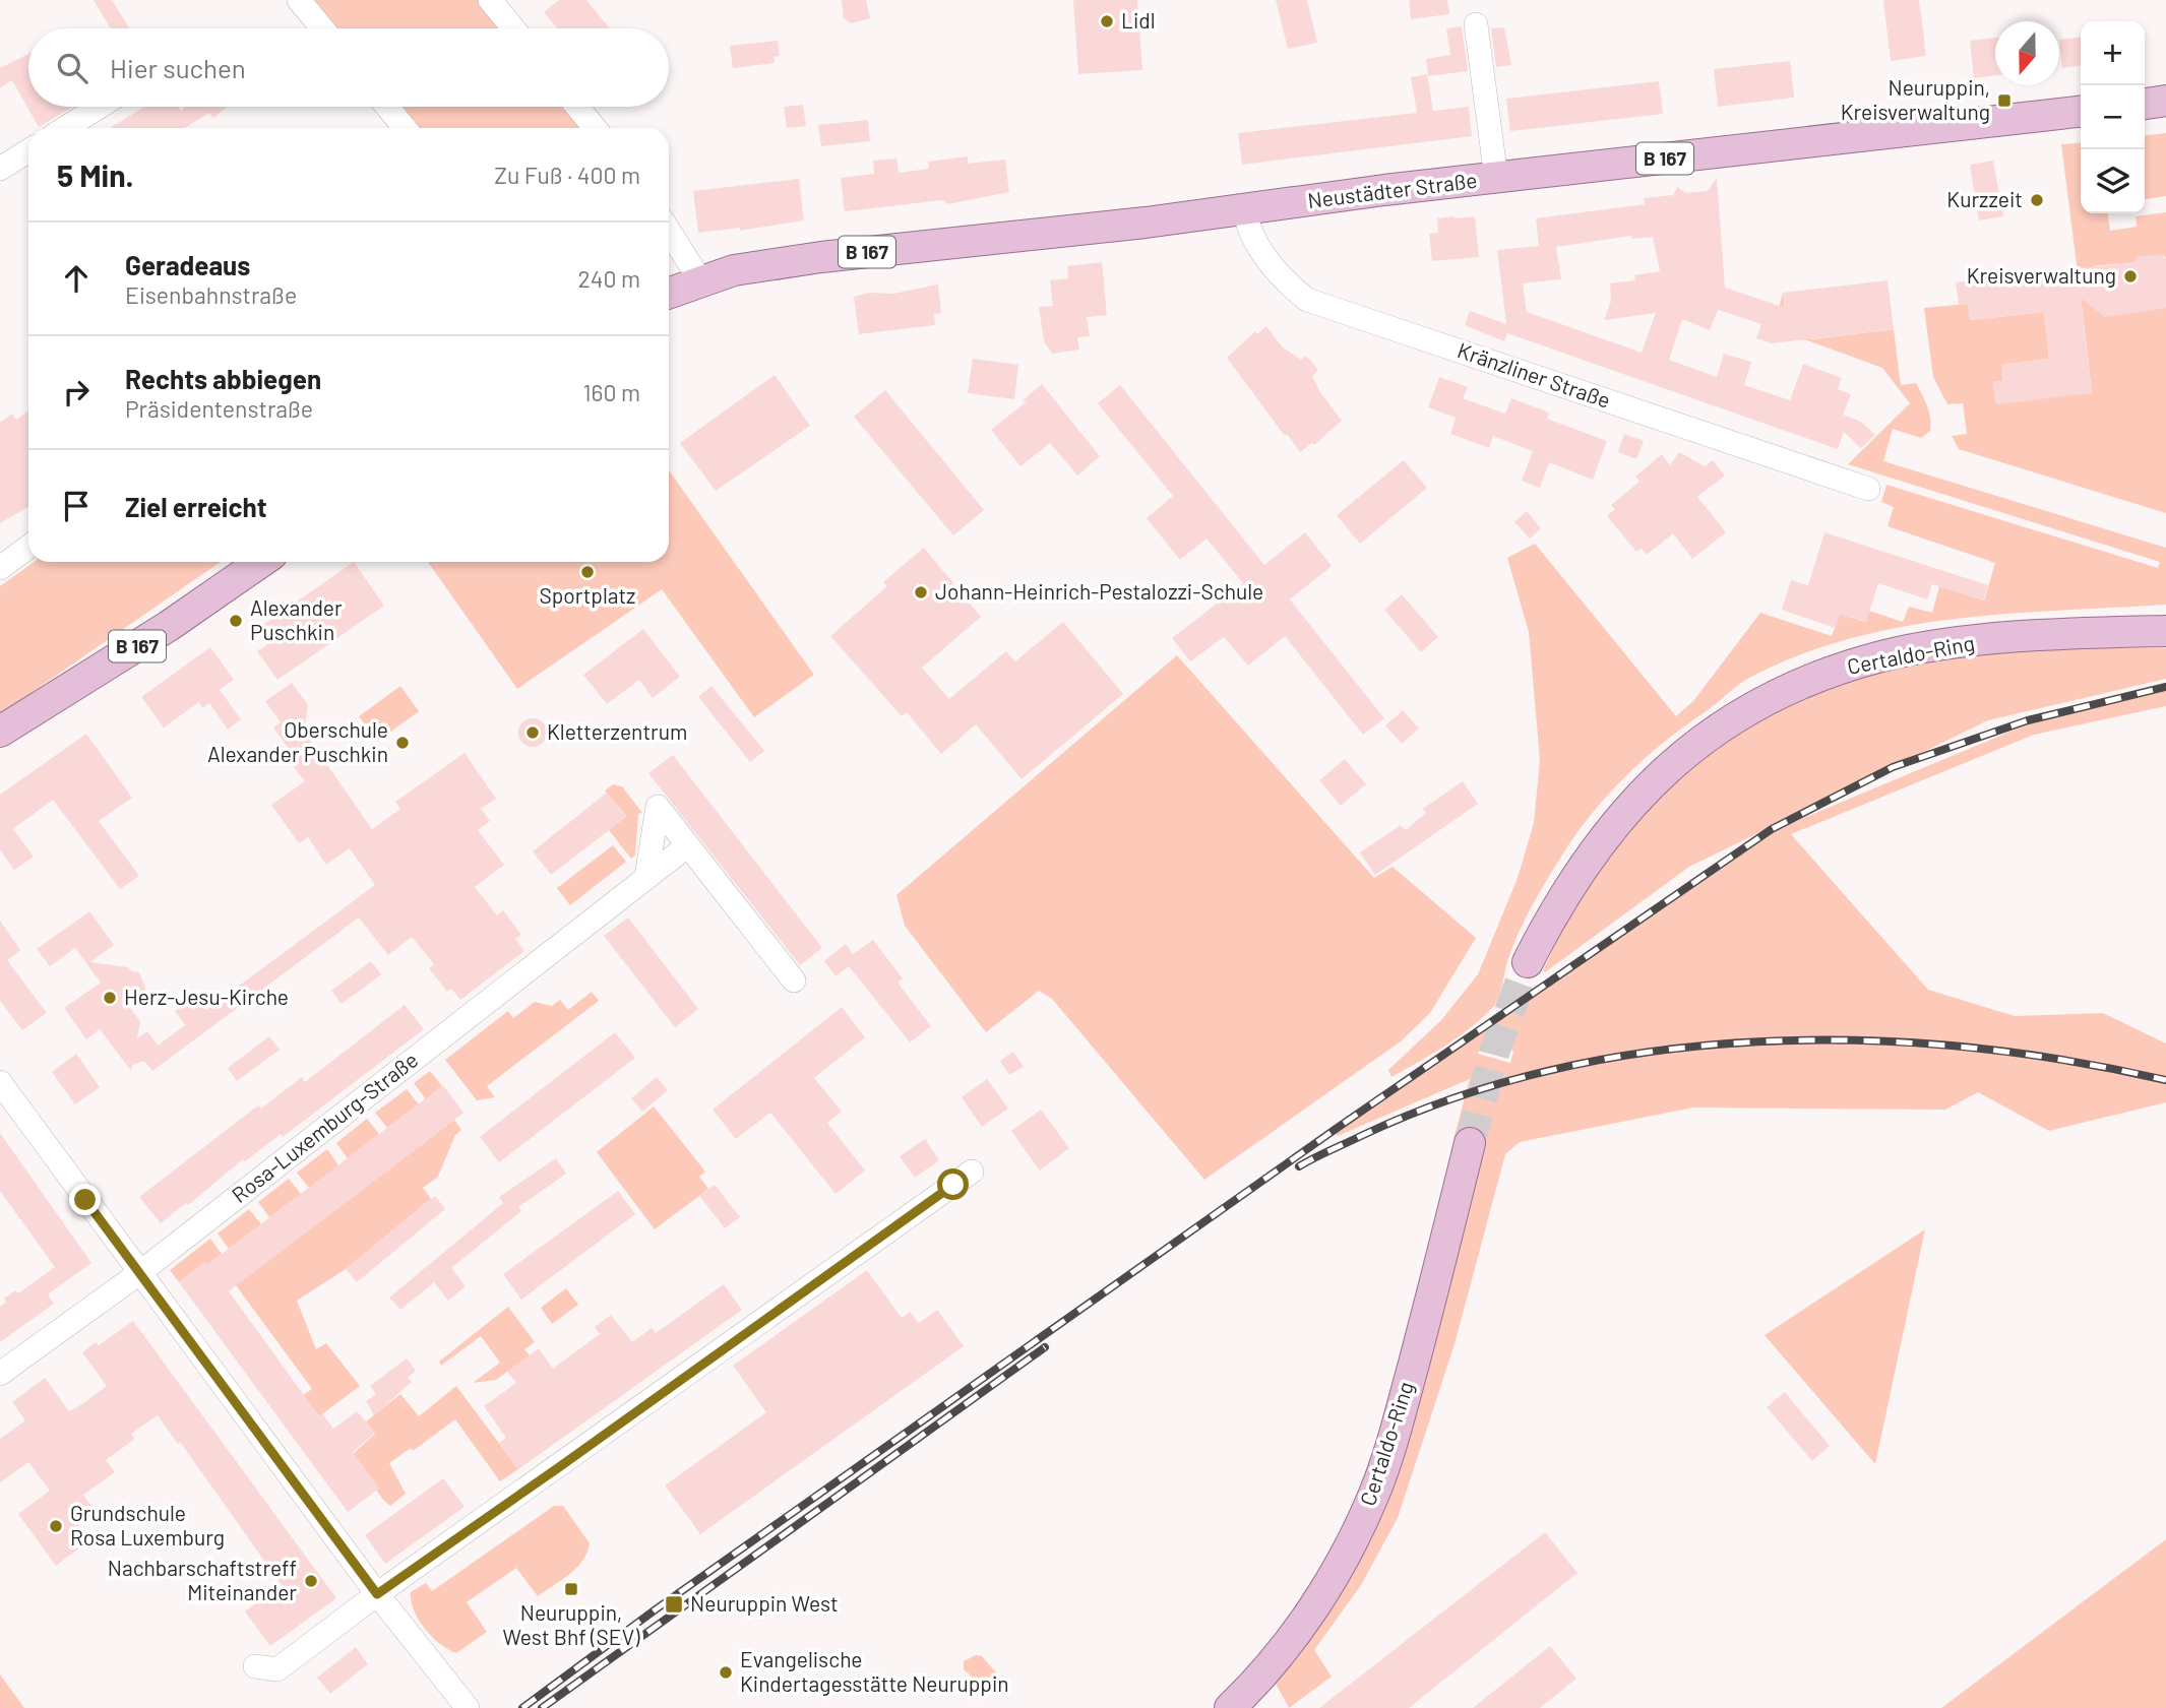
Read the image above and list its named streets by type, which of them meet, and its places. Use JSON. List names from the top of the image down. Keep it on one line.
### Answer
{"streets":{"main road":["B 167","Neustädter Straße","Certaldo-Ring"],"street":["Kränzliner Straße","Rosa-Luxemburg-Straße"]},"crossings":[["B 167","Neustädter Straße"],["Neustädter Straße","Kränzliner Straße"]],"places":{"other":["Lidl","Kurzzeit","Kreisverwaltung","Sportplatz","Johann-Heinrich-Pestalozzi-Schule","Alexander Puschkin","Kletterzentrum","Oberschule Alexander Puschkin","Herz-Jesu-Kirche","Grundschule Rosa Luxemburg","Nachbarschaftstreff Miteinander","Evangelische Kindertagesstätte Neuruppin"],"transit":["Neuruppin, Kreisverwaltung","Neuruppin, West Bhf (SEV)","Neuruppin West"]},"north":"bottom","page":{"map_buttons":["+","−"],"search":"Hier suchen","heading":["5 Min.","Zu Fuß · 400 m"],"list":[["Geradeaus","Eisenbahnstraße","240 m"],["Rechts abbiegen","Präsidentenstraße","160 m"],"Ziel erreicht"]}}
